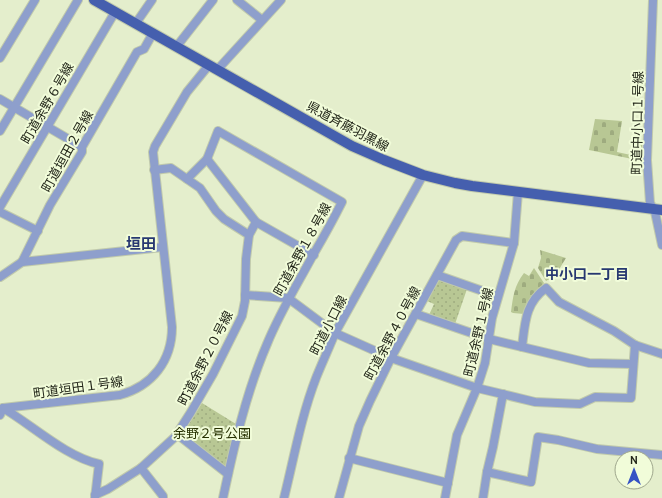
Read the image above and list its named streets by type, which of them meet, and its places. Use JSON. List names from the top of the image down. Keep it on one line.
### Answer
{"streets":{"main road":["県道斉藤羽黒線"],"street":["町道余野６号線","町道中小口１号線","町道垣田２号線","町道余野１８号線","町道小口線","町道余野１号線","町道余野４０号線","町道余野２０号線","町道垣田１号線"]},"crossings":[["町道余野６号線","県道斉藤羽黒線"],["町道中小口１号線","県道斉藤羽黒線"],["県道斉藤羽黒線","町道垣田２号線"],["県道斉藤羽黒線","町道小口線"],["県道斉藤羽黒線","町道余野１号線"],["県道斉藤羽黒線","町道垣田１号線"],["町道余野１号線","町道余野４０号線"]],"districts":["垣田","中小口一丁目"],"parks":["余野２号公園"],"north":"top"}
